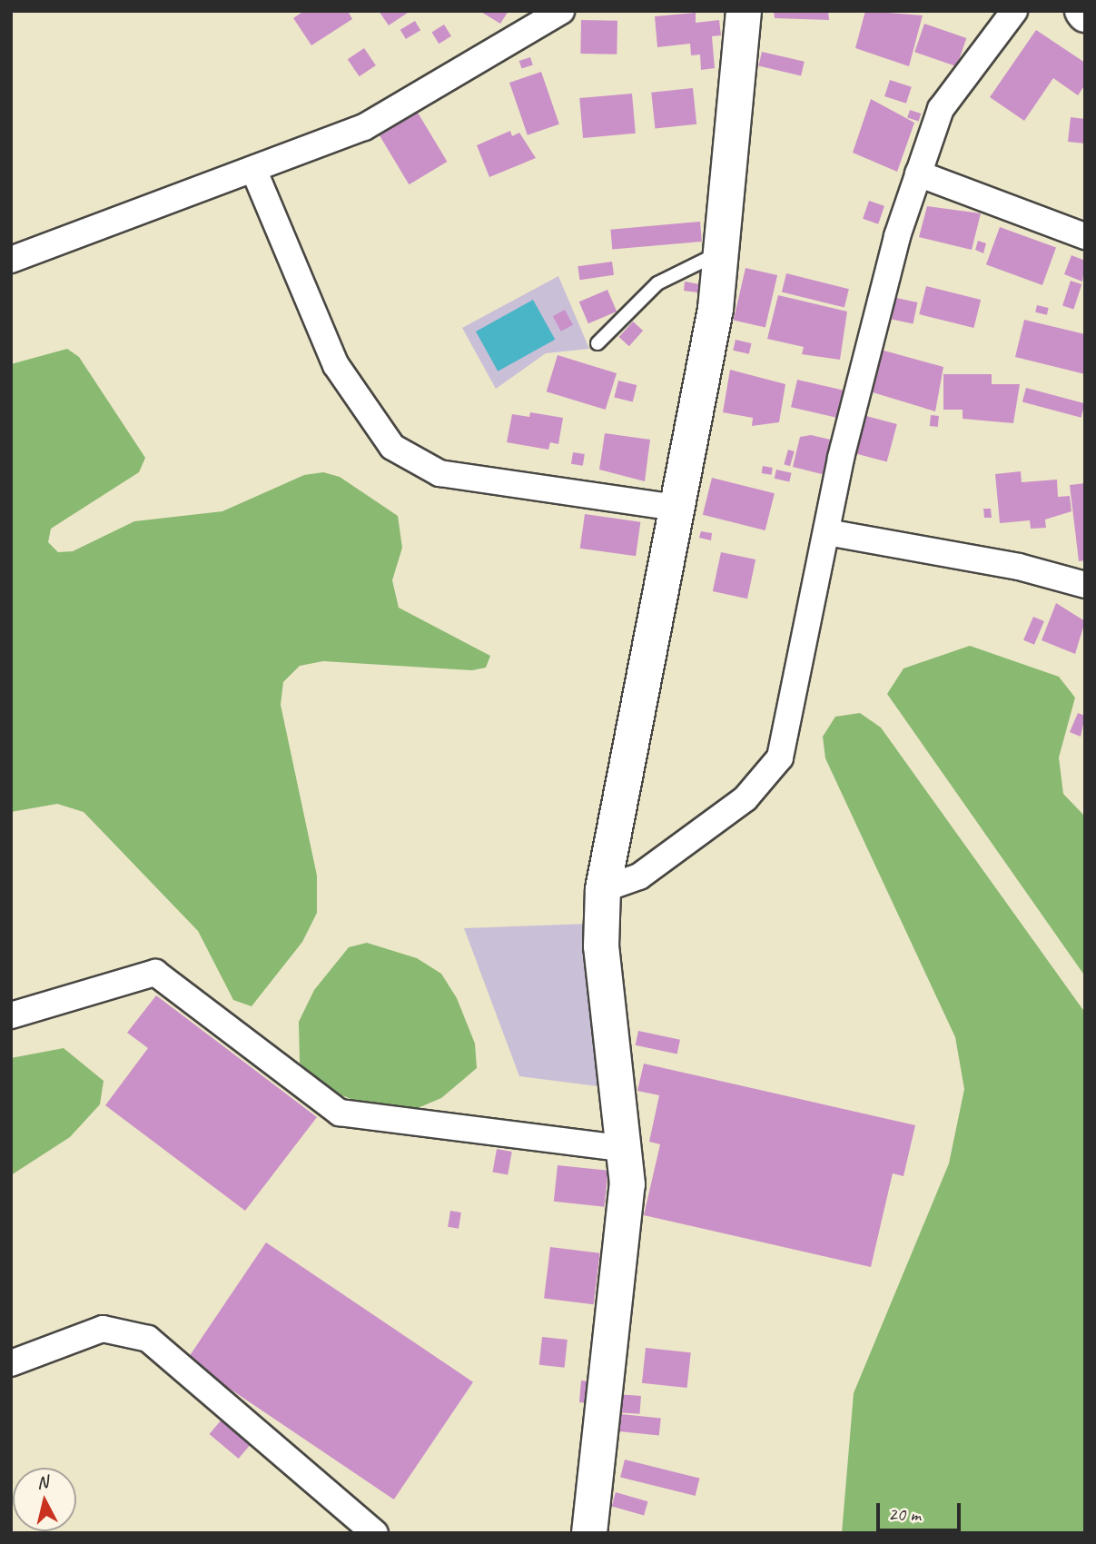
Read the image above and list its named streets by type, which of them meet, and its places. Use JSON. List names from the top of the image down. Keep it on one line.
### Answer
{"scale_bar":"20 m","north":"top"}
